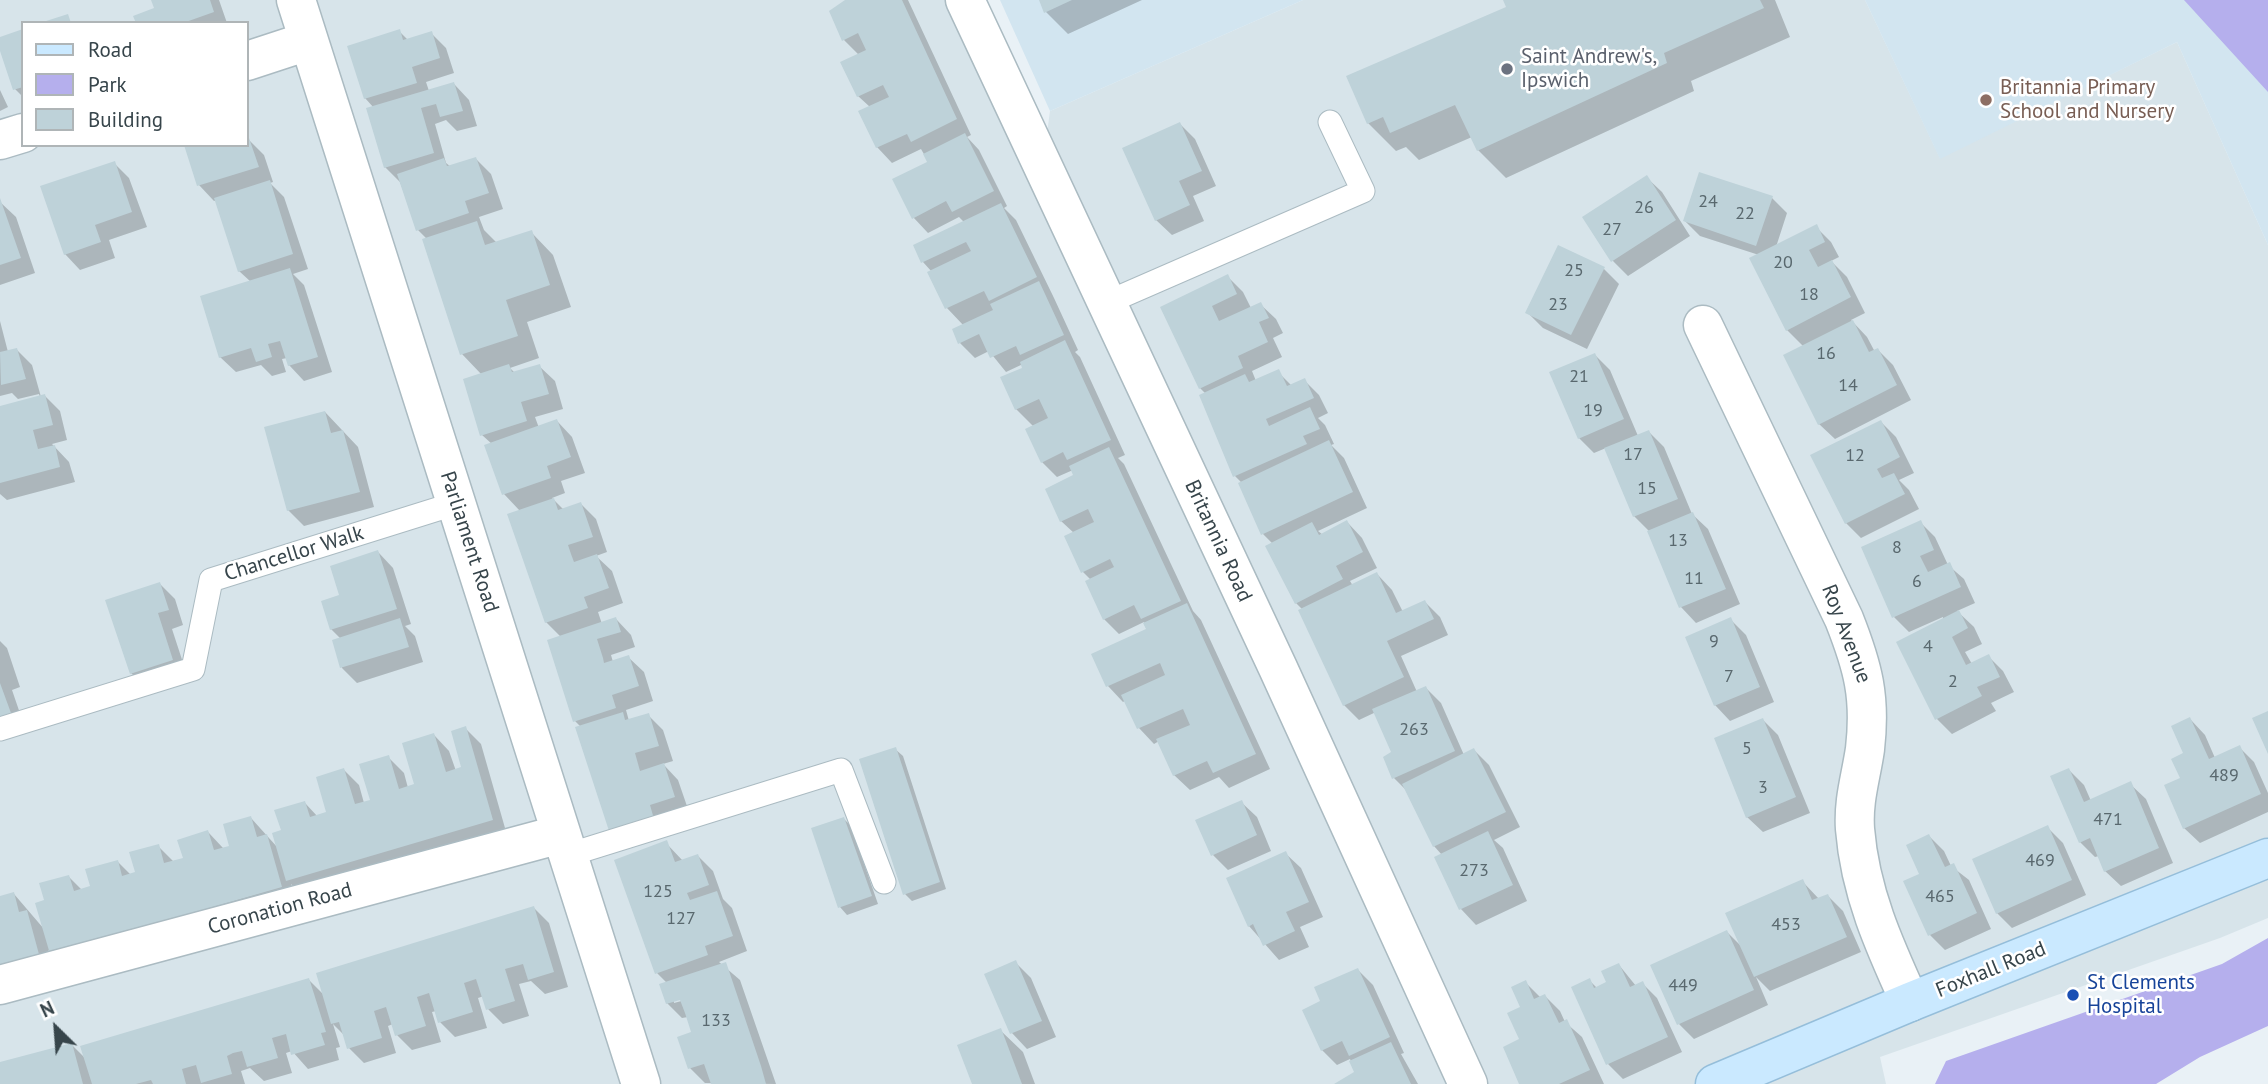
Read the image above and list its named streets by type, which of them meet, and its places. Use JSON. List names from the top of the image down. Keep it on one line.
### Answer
{"streets":{"street":["Britannia Road","Parliament Road","Roy Avenue","Coronation Road","Foxhall Road"],"lane":["Chancellor Walk"]},"crossings":[["Parliament Road","Chancellor Walk"],["Parliament Road","Coronation Road"],["Roy Avenue","Foxhall Road"]],"places":["Saint Andrew's, Ipswich","Britannia Primary School and Nursery","St Clements Hospital"],"house_numbers":["24","26","22","27","20","25","18","23","16","21","14","19","17","12","15","13","8","11","6","9","4","7","2","263","5","489","3","471","469","273","125","465","127","453","449","133"],"legend":["Road","Park","Building"],"north":"top left"}
